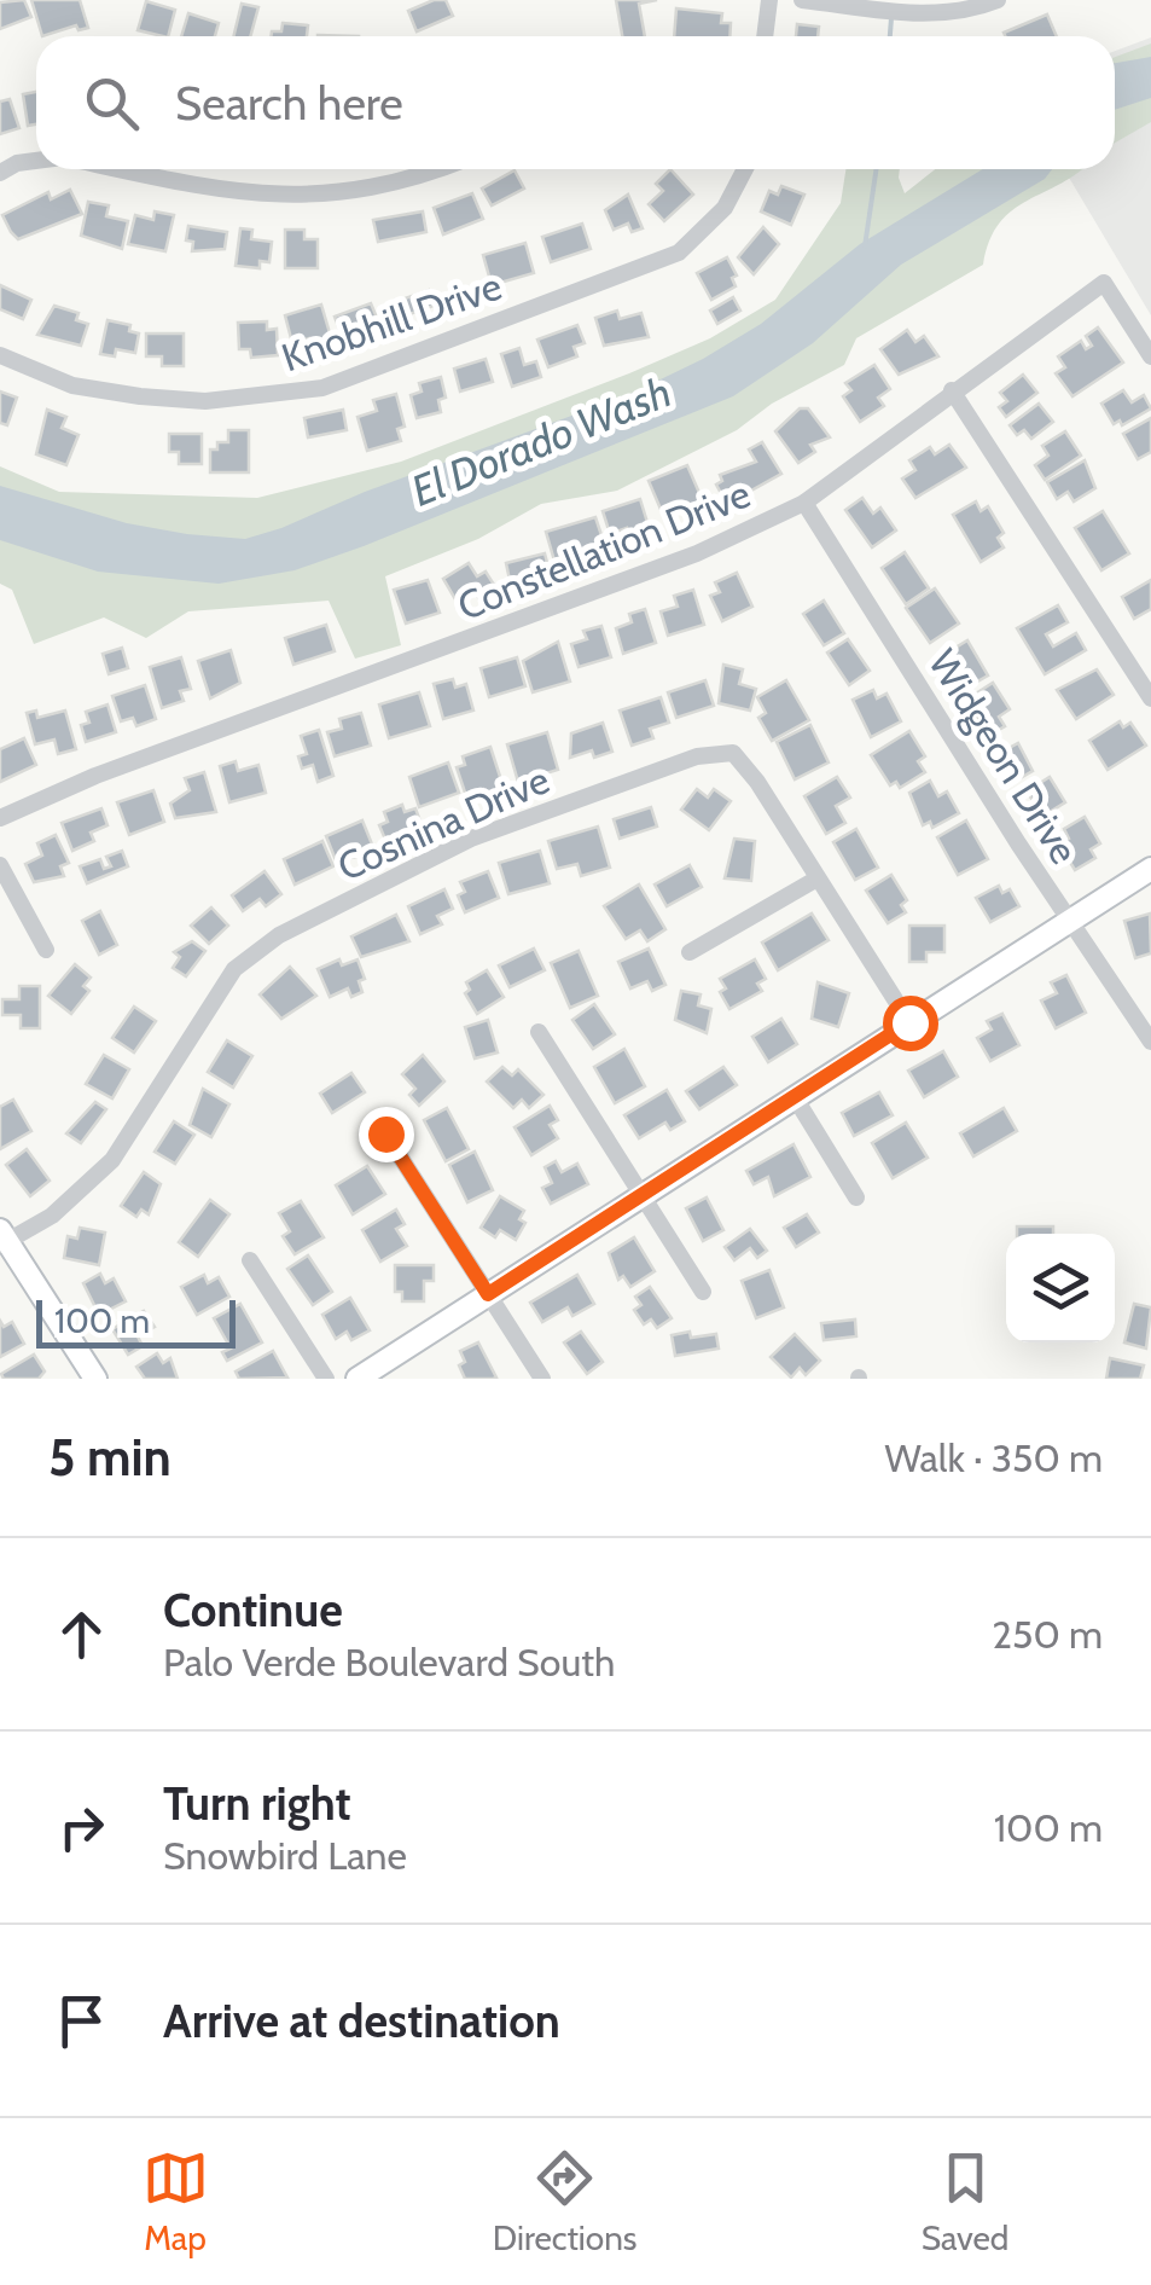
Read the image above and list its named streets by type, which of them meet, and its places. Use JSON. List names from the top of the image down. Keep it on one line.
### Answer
{"streets":{"street":["Knobhill Drive","Constellation Drive","Widgeon Drive","Cosnina Drive"]},"crossings":[["Constellation Drive","Widgeon Drive"]],"water":["El Dorado Wash"],"scale_bar":"100 m","page":{"search":"Search here","scale":"100 m","heading":["5 min","Walk · 350 m"],"list":[["Continue","Palo Verde Boulevard South","250 m"],["Turn right","Snowbird Lane","100 m"],"Arrive at destination"],"nav":["Map","Directions","Saved"]}}
